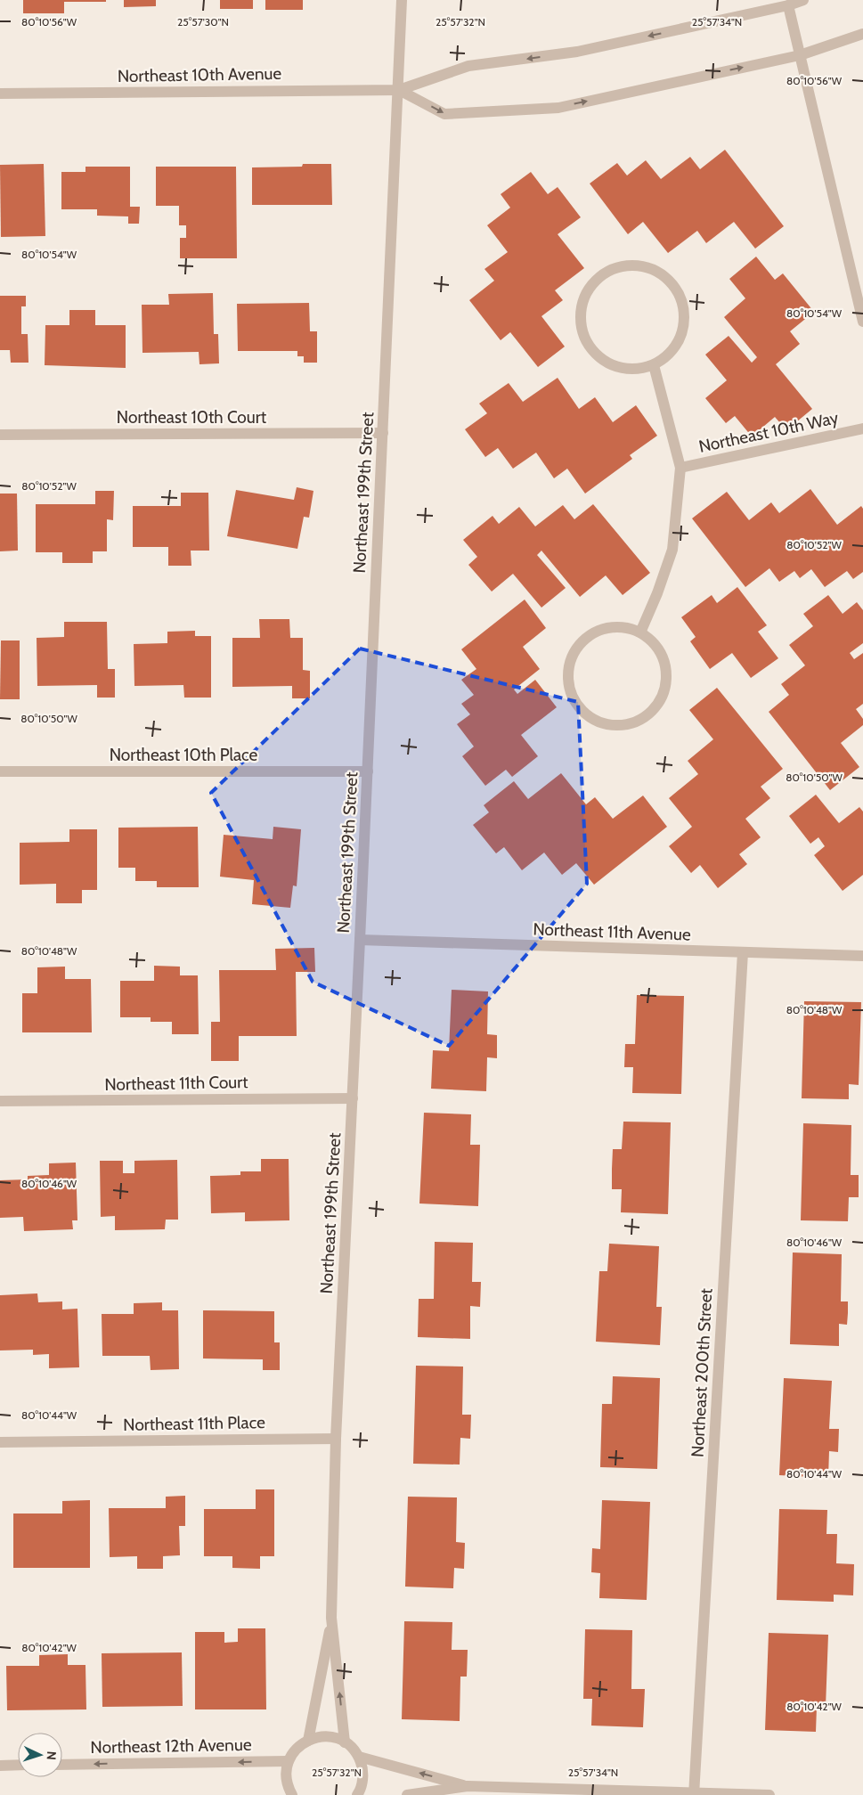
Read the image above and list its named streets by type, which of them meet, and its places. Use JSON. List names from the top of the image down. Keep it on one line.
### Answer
{"streets":{"street":["Northeast 10th Avenue","Northeast 10th Court","Northeast 10th Way","Northeast 199th Street","Northeast 10th Place","Northeast 11th Avenue","Northeast 11th Court","Northeast 200th Street","Northeast 11th Place","Northeast 12th Avenue"]},"crossings":[["Northeast 10th Avenue","Northeast 199th Street"],["Northeast 10th Court","Northeast 199th Street"],["Northeast 199th Street","Northeast 10th Place"],["Northeast 199th Street","Northeast 11th Avenue"],["Northeast 199th Street","Northeast 11th Court"],["Northeast 199th Street","Northeast 11th Place"],["Northeast 11th Avenue","Northeast 200th Street"]],"one_way":["Northeast 12th Avenue"],"north":"right","coordinates":["80°10'56\"W","25°57'30\"N","25°57'32\"N","25°57'34\"N","80°10'54\"W","80°10'52\"W","80°10'50\"W","80°10'48\"W","80°10'46\"W","80°10'44\"W","80°10'42\"W"]}
